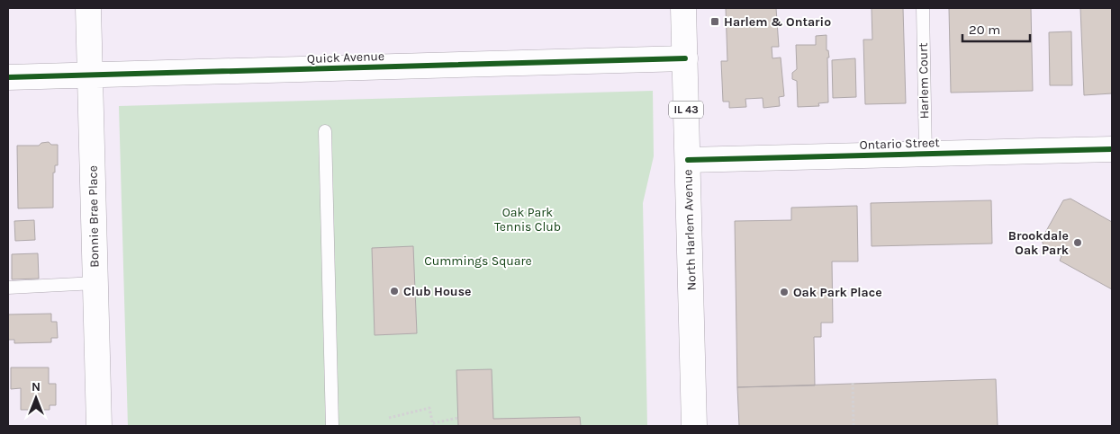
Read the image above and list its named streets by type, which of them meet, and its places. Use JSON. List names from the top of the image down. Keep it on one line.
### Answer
{"streets":{"street":["Quick Avenue","IL 43","Ontario Street","Bonnie Brae Place","North Harlem Avenue"],"lane":["Harlem Court"]},"crossings":[["Quick Avenue","Bonnie Brae Place"],["Quick Avenue","North Harlem Avenue"],["Harlem Court","Ontario Street"],["Ontario Street","North Harlem Avenue"]],"parks":["Oak Park Tennis Club","Cummings Square"],"places":{"transit":["Harlem & Ontario"],"other":["Brookdale Oak Park","Club House","Oak Park Place"]},"scale_bar":"20 m","north":"top"}
